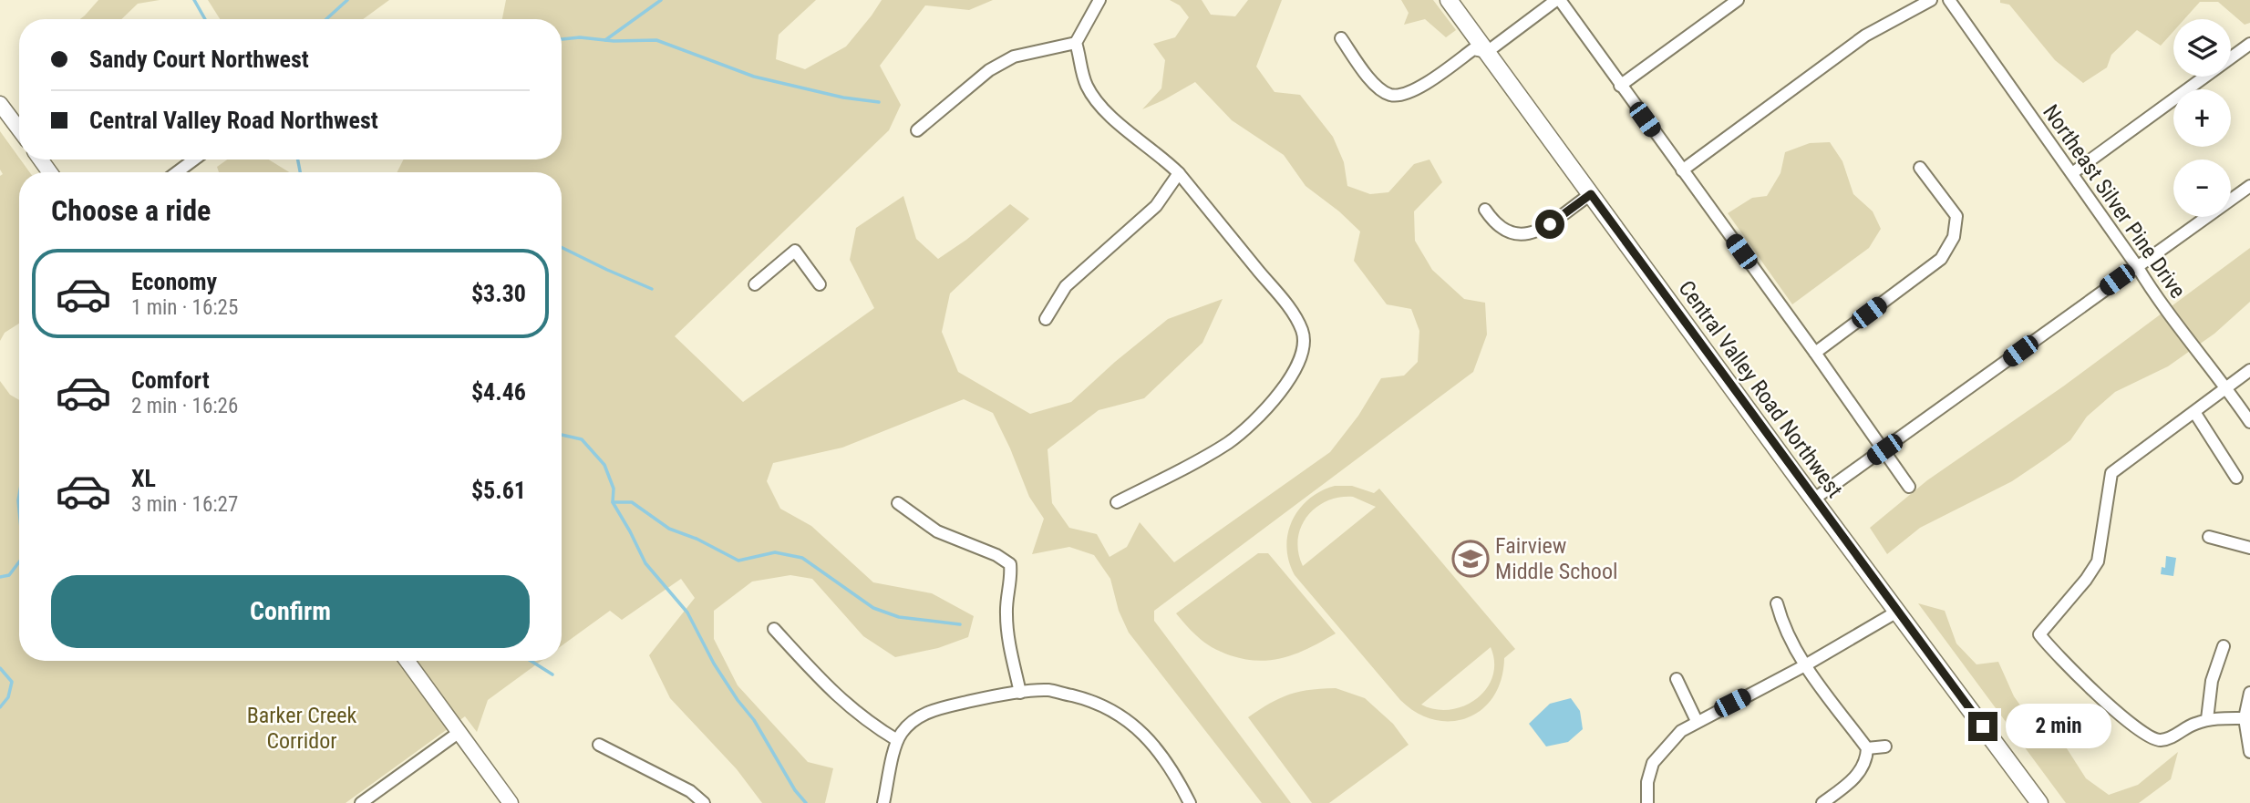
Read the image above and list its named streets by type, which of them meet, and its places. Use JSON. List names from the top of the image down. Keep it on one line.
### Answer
{"streets":{"main road":["Central Valley Road Northwest"],"street":["Northeast Silver Pine Drive"]},"parks":["Barker Creek Corridor"],"places":{"school or university":["Fairview Middle School"]},"page":{"map_buttons":["+","−"],"banner":["Sandy Court Northwest","Central Valley Road Northwest"],"heading":"Choose a ride","list":[{"name":"Economy","note":"1 min · 16:25","value":"$3.30"},{"name":"Comfort","note":"2 min · 16:26","value":"$4.46"},{"name":"XL","note":"3 min · 16:27","value":"$5.61"}],"buttons":"Confirm","bubble":"2 min"}}
